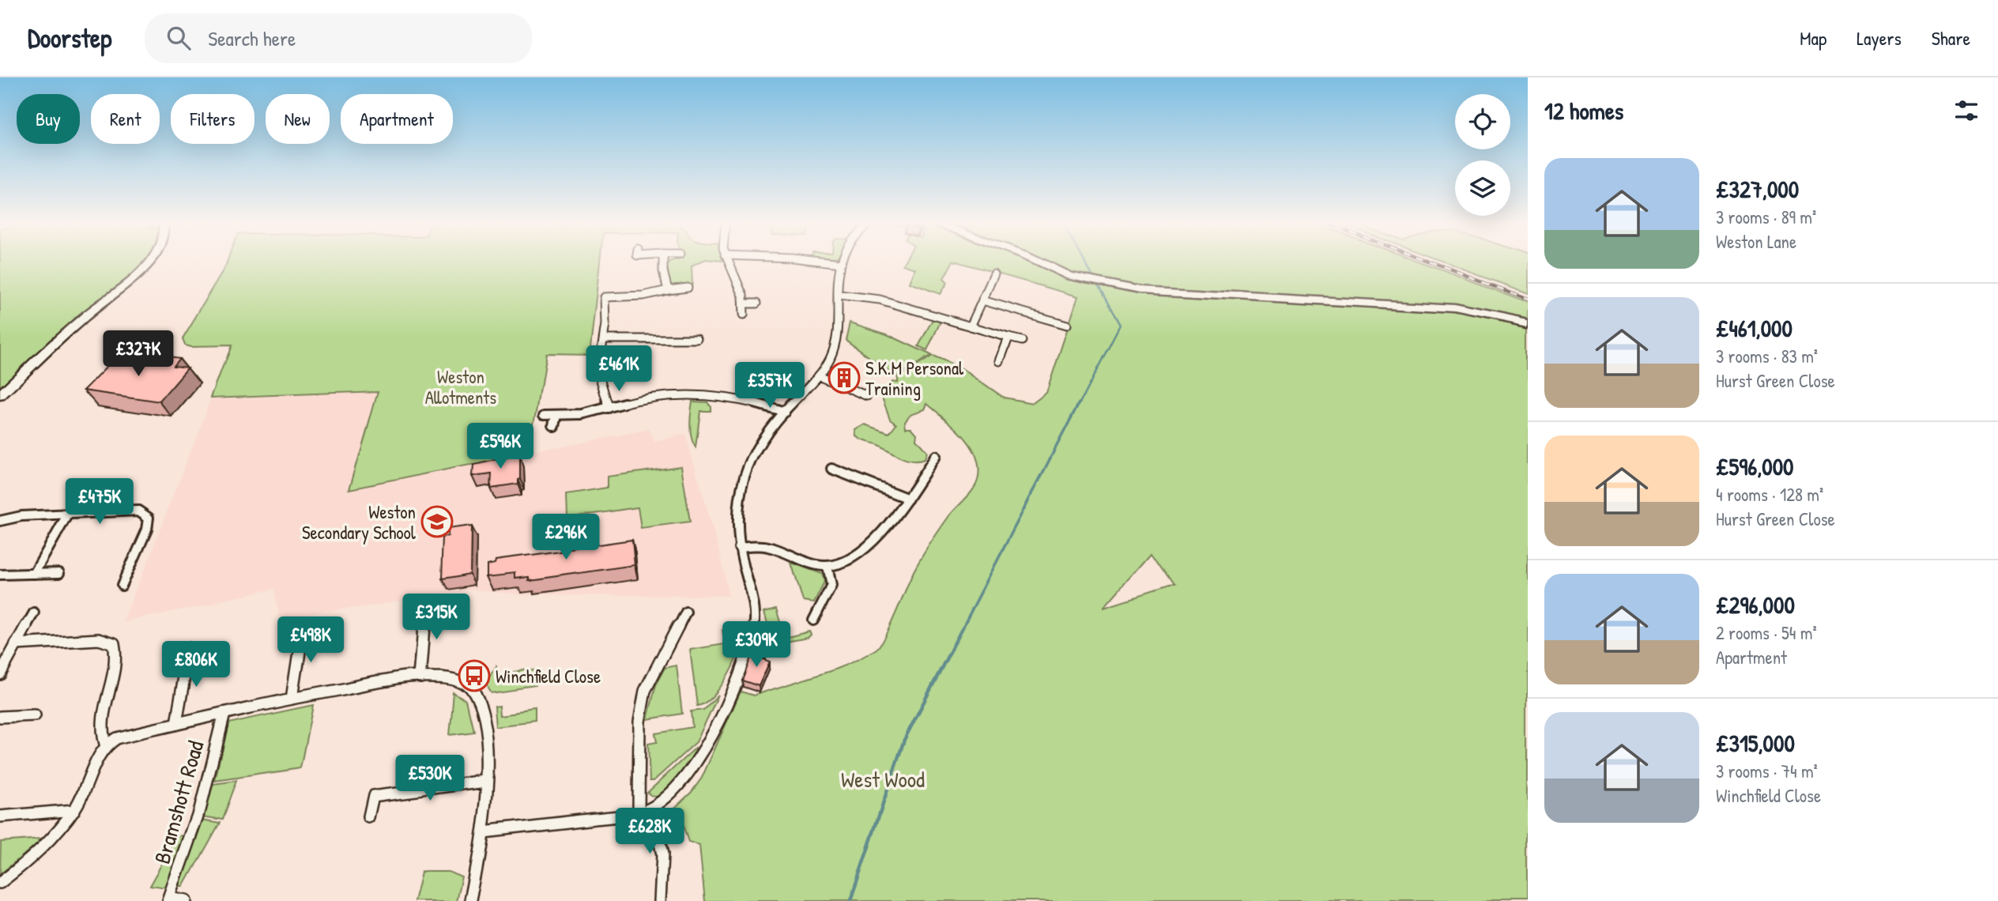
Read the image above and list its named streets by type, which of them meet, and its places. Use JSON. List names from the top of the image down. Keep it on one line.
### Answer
{"streets":{"street":["Bramshott Road"]},"parks":["Weston Allotments","West Wood"],"places":{"building":["S.K.M Personal Training"],"school or university":["Weston Secondary School"],"bus stop":["Winchfield Close"]},"page":{"header":"Doorstep","search":"Search here","nav":["Map","Layers","Share"],"heading":"12 homes","chip":["Buy","Rent","Filters","New","Apartment"],"list":[{"name":"£327,000","note":"3 rooms · 89 m² · Weston Lane"},{"name":"£461,000","note":"3 rooms · 83 m² · Hurst Green Close"},{"name":"£596,000","note":"4 rooms · 128 m² · Hurst Green Close"},{"name":"£296,000","note":"2 rooms · 54 m² · Apartment"},{"name":"£315,000","note":"3 rooms · 74 m² · Winchfield Close"}],"price":["£327K","£461K","£357K","£596K","£475K","£296K","£315K","£498K","£309K","£806K","£530K","£628K"]}}
